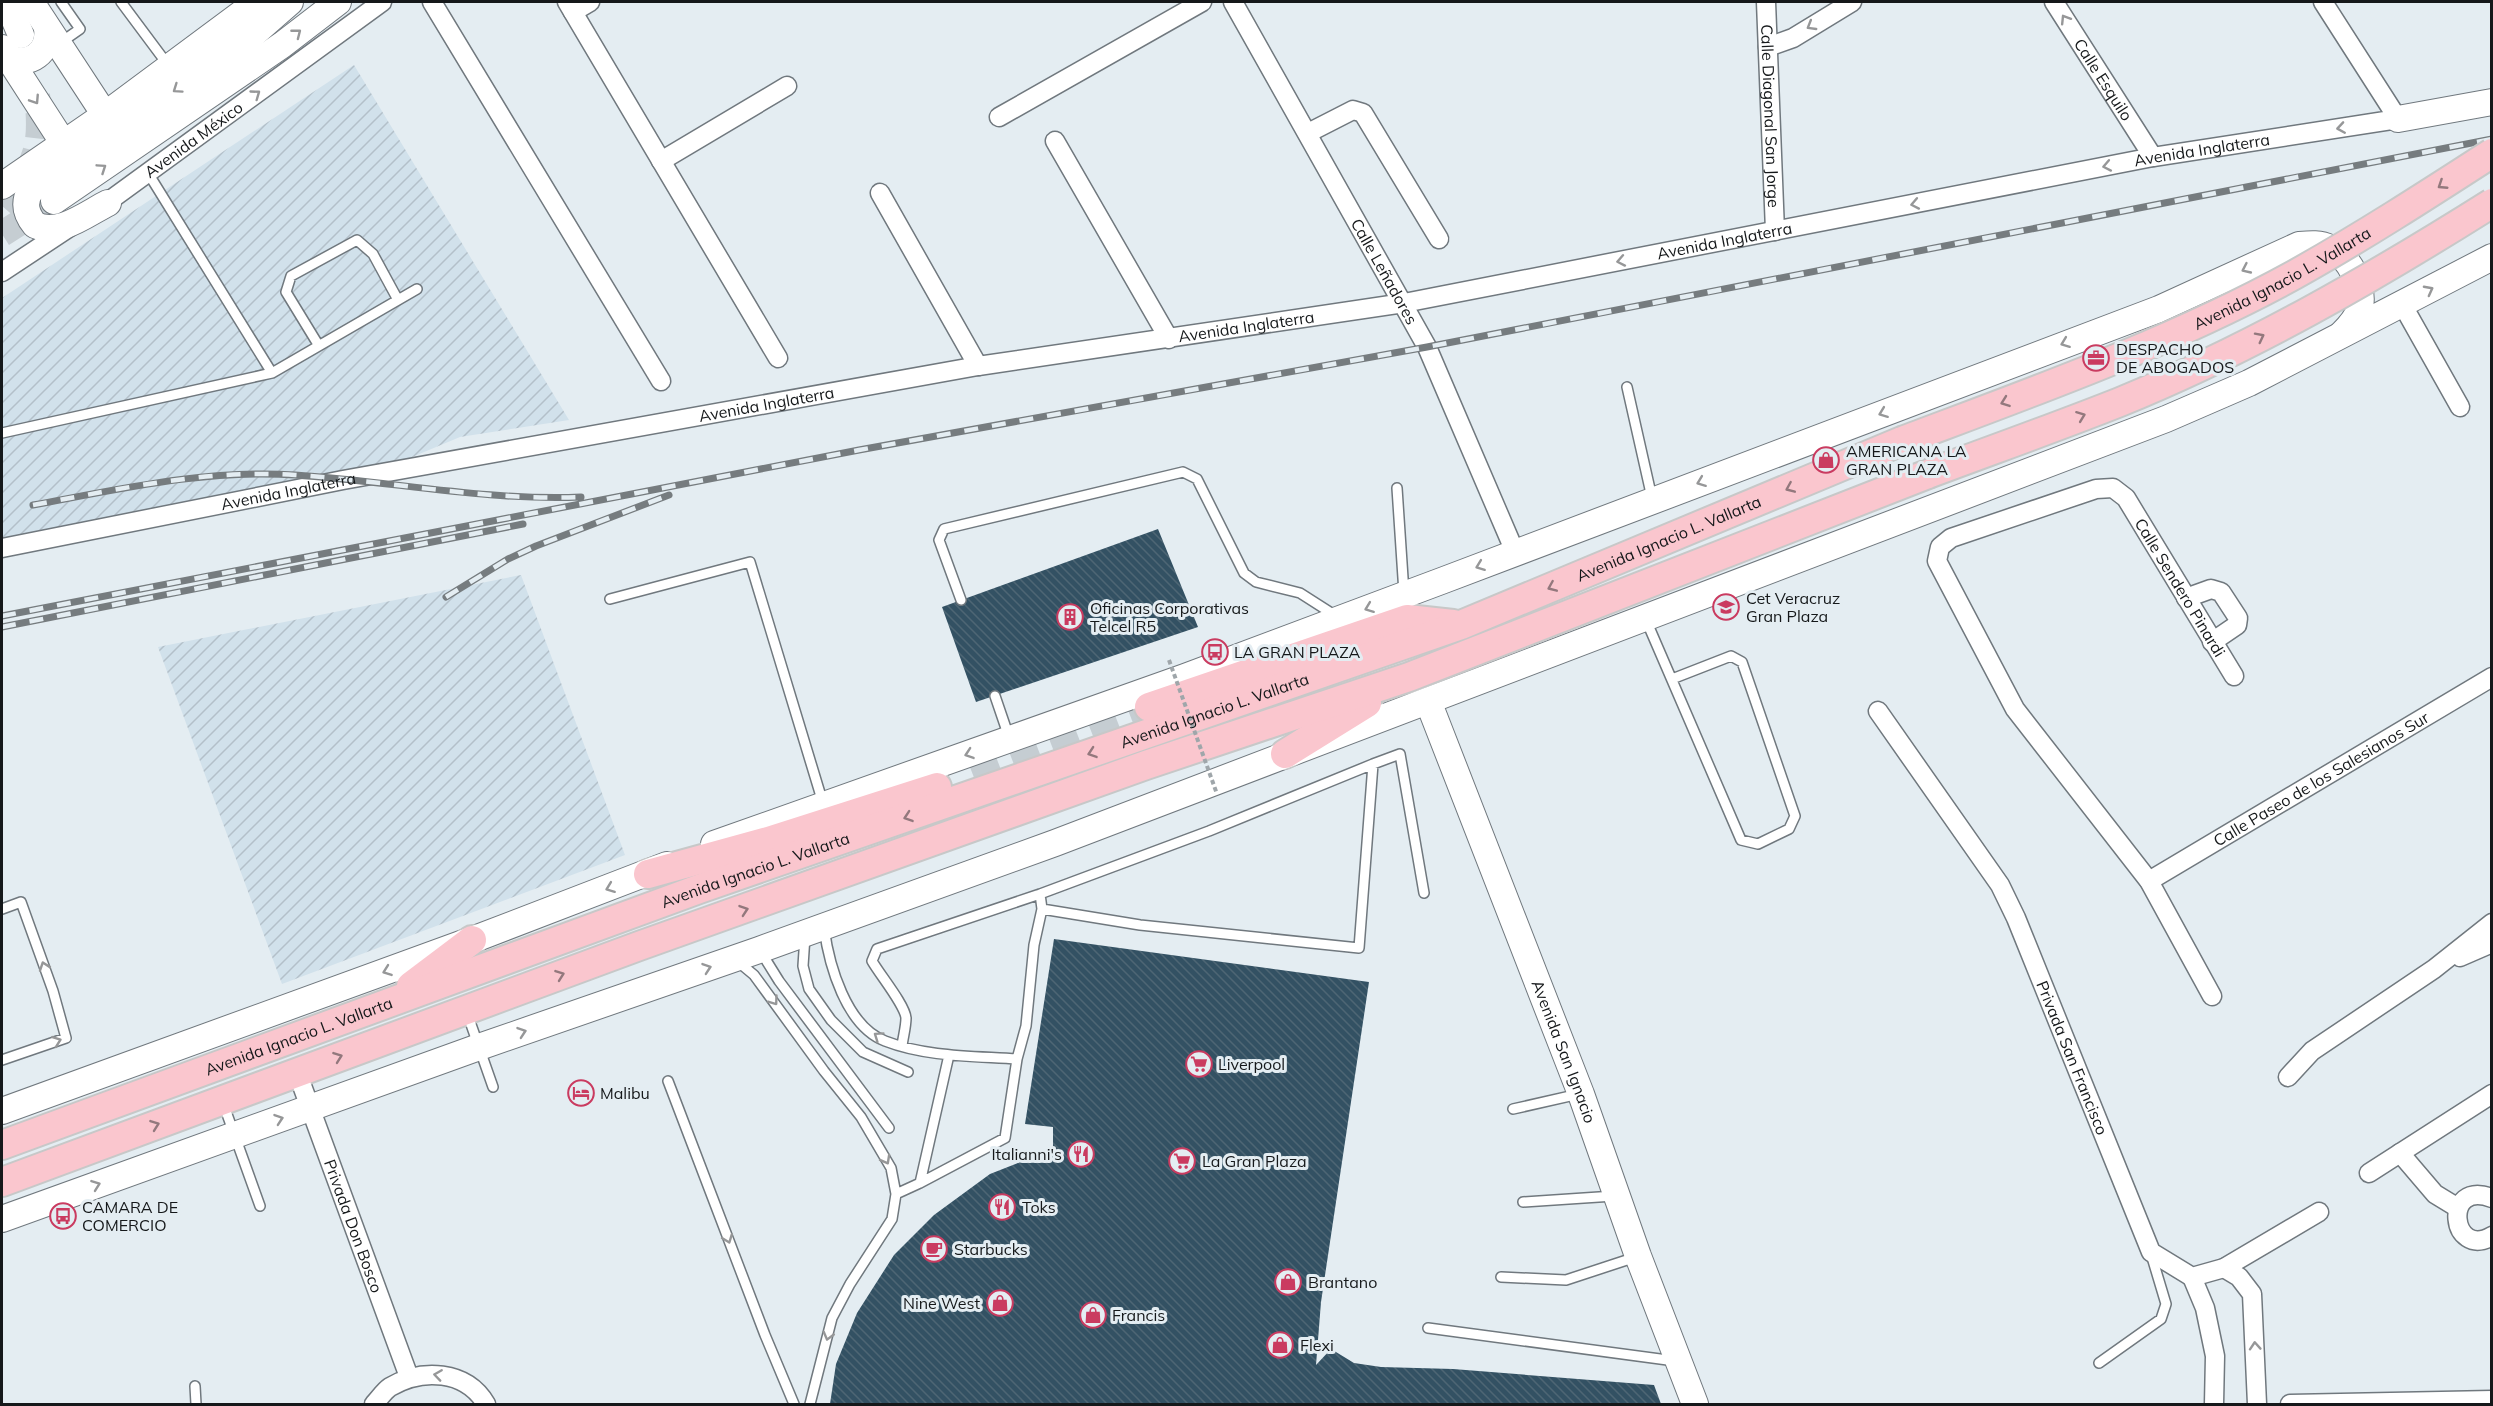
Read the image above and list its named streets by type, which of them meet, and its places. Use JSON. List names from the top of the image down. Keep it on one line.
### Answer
{"streets":{"main road":["Avenida México","Avenida Inglaterra","Avenida Ignacio L. Vallarta","Avenida San Ignacio"],"street":["Calle Esquilo","Calle Diagonal San Jorge","Calle Leñadores","Calle Sendero Pinardi","Calle Paseo de los Salesianos Sur","Privada San Francisco","Privada Don Bosco"]},"crossings":[["Calle Esquilo","Avenida Inglaterra"],["Calle Diagonal San Jorge","Avenida Inglaterra"],["Avenida Inglaterra","Calle Leñadores"],["Calle Leñadores","Avenida Ignacio L. Vallarta"],["Avenida Ignacio L. Vallarta","Privada Don Bosco"],["Calle Sendero Pinardi","Calle Paseo de los Salesianos Sur"]],"one_way":["Calle Esquilo","Avenida México","Avenida Inglaterra"],"places":{"office":["DESPACHO DE ABOGADOS"],"shop":["AMERICANA LA GRAN PLAZA","Brantano","Nine West","Francis","Flexi"],"school or university":["Cet Veracruz Gran Plaza"],"building":["Oficinas Corporativas Telcel R5"],"bus stop":["LA GRAN PLAZA","CAMARA DE COMERCIO"],"supermarket":["Liverpool","La Gran Plaza"],"hotel":["Malibu"],"restaurant":["Italianni's","Toks"],"cafe":["Starbucks"]}}
